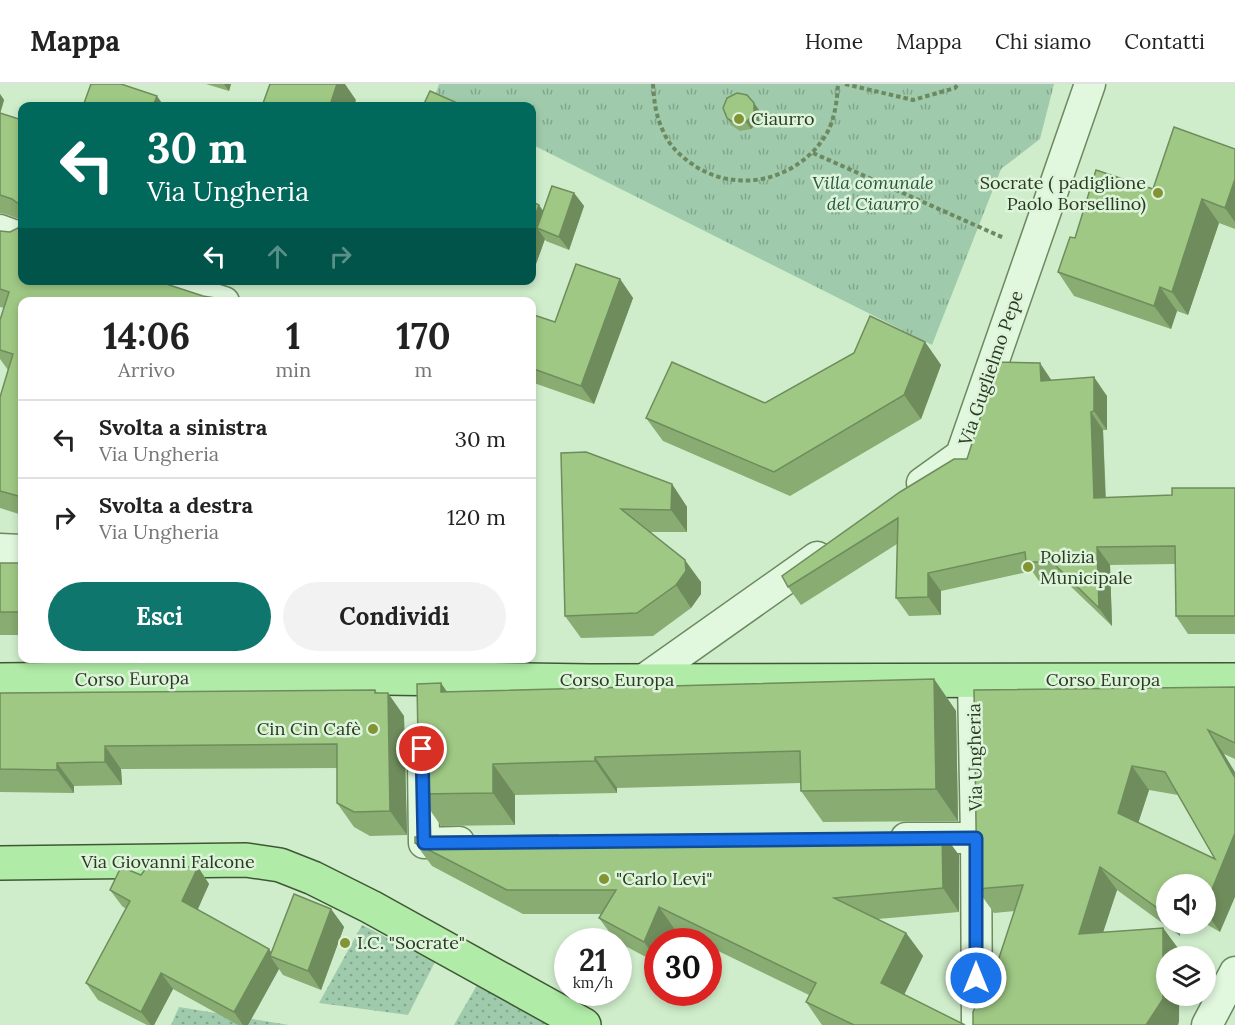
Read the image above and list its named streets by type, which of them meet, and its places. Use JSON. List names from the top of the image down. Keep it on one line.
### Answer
{"streets":{"main road":["Corso Europa","Via Giovanni Falcone"],"street":["Via Guglielmo Pepe","Via Ungheria"]},"crossings":[["Corso Europa","Via Ungheria"]],"parks":["Villa comunale del Ciaurro"],"places":["Ciaurro","Socrate ( padiglione Paolo Borsellino)","Polizia Municipale","Cin Cin Cafè","\"Carlo Levi\"","I.C. \"Socrate\""],"page":{"header":"Mappa","nav":["Home","Mappa","Chi siamo","Contatti"],"turn":["30 m","Via Ungheria"],"eta":["14:06","Arrivo","1","min","170","m"],"list":[{"name":"Svolta a sinistra","note":"Via Ungheria","value":"30 m"},{"name":"Svolta a destra","note":"Via Ungheria","value":"120 m"}],"buttons":["Esci","Condividi"],"speed":"21 km/h","limit":"30"}}
